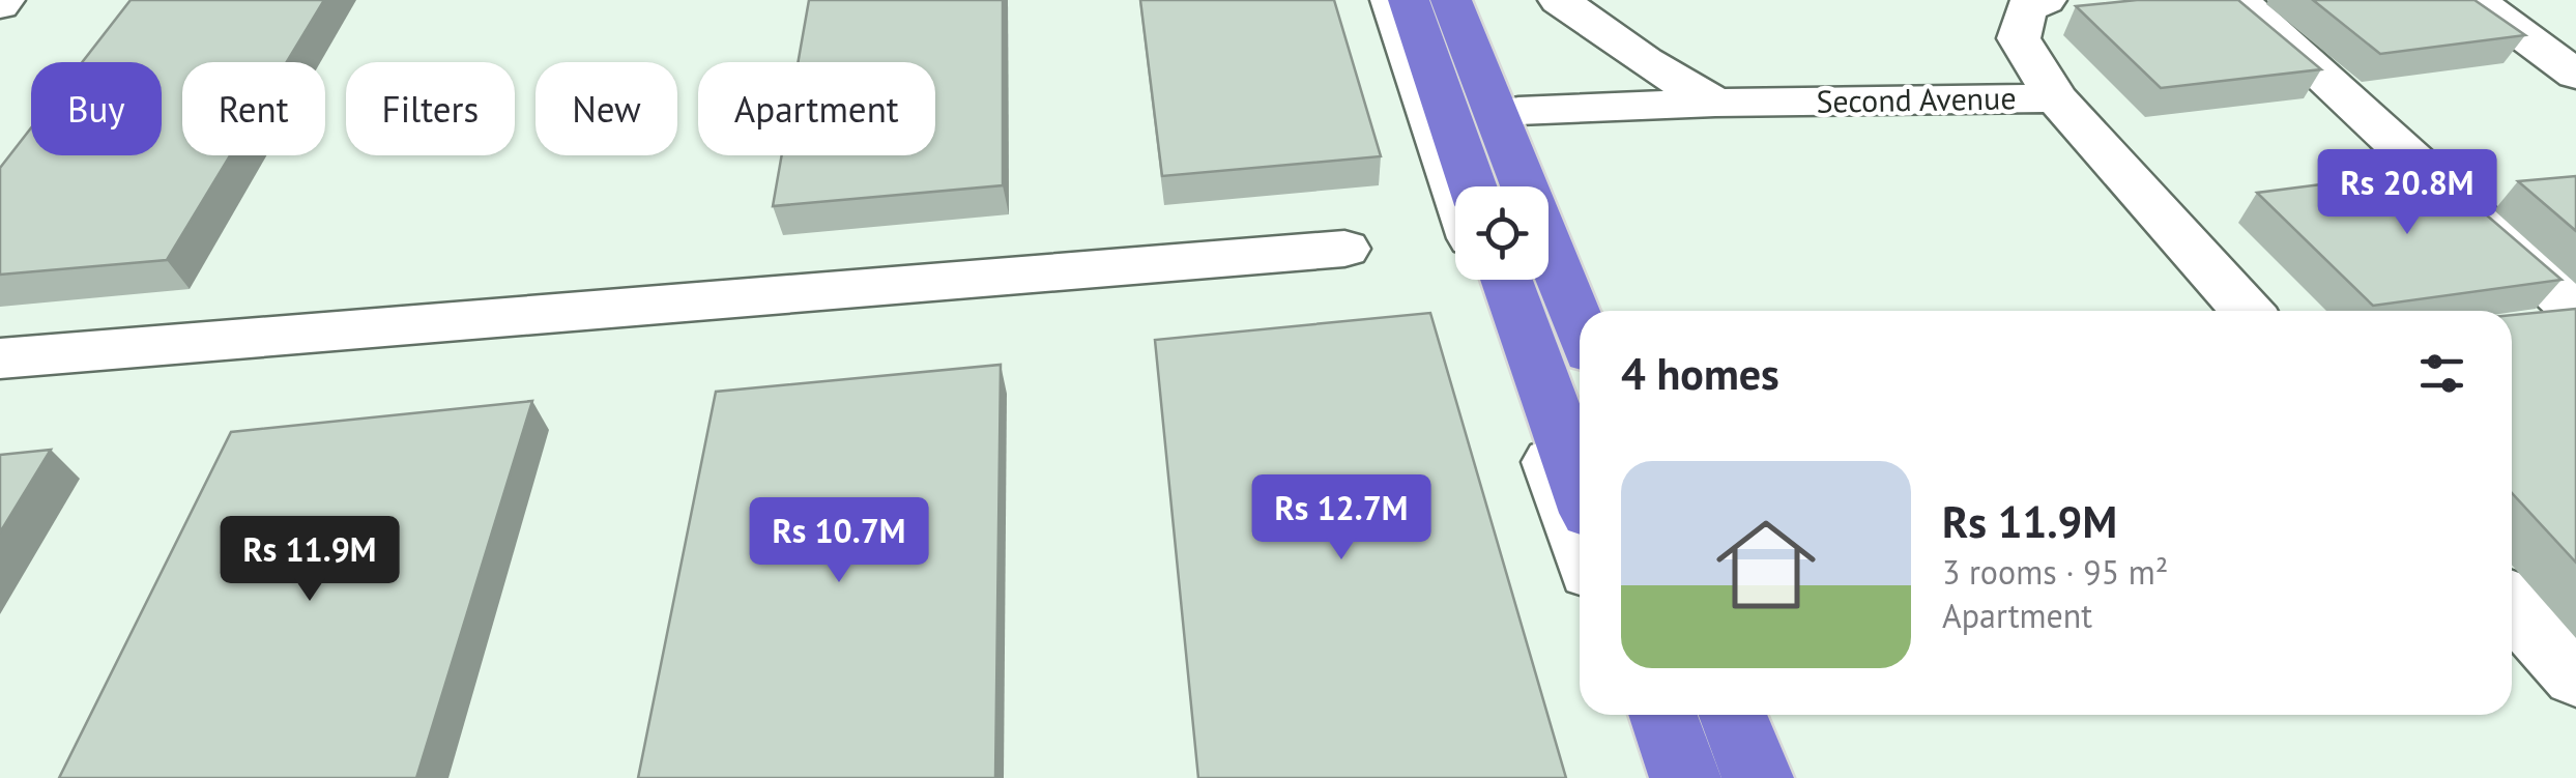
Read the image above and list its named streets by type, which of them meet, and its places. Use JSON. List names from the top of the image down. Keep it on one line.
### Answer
{"streets":{"street":["Second Avenue"]},"page":{"chip":["Buy","Rent","Filters","New","Apartment"],"price":["Rs 20.8M","Rs 12.7M","Rs 10.7M","Rs 11.9M"],"heading":"4 homes","list":[{"name":"Rs 11.9M","note":"3 rooms · 95 m² · Apartment"}]}}
